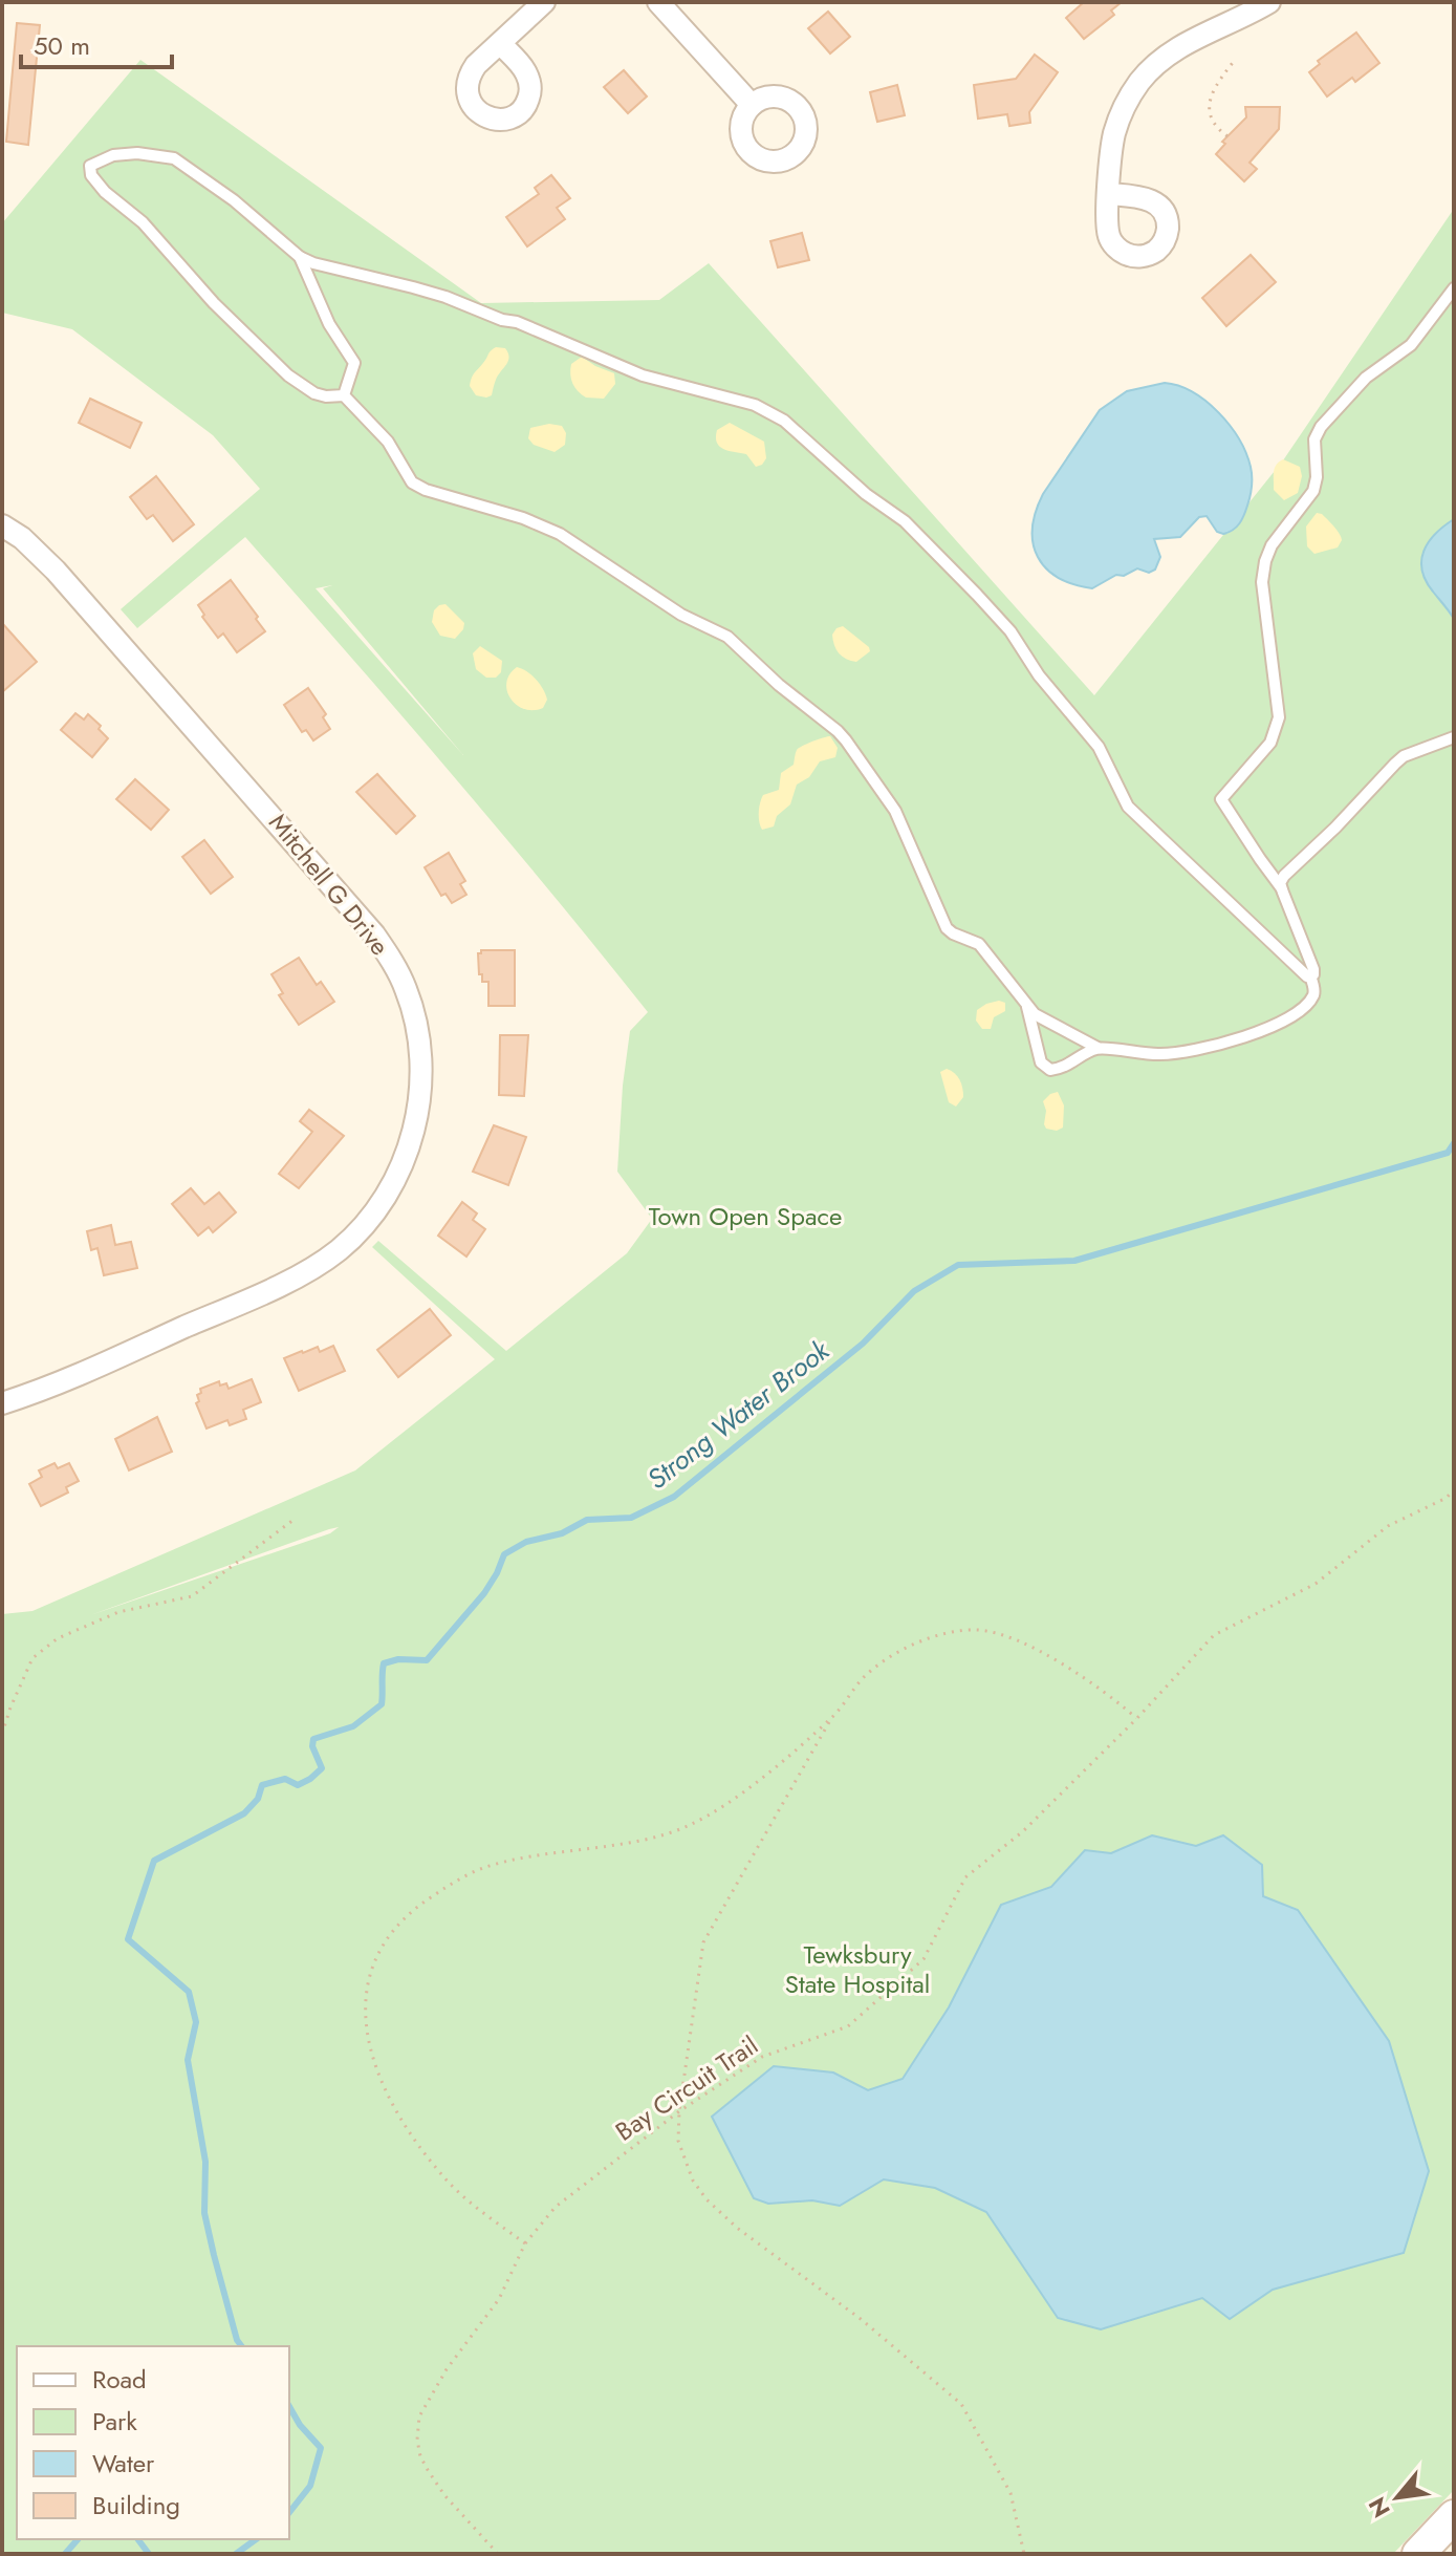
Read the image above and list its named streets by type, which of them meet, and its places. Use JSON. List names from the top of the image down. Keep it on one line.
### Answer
{"streets":{"street":["Mitchell G Drive"],"path":["Bay Circuit Trail"]},"water":["Strong Water Brook"],"parks":["Town Open Space","Tewksbury State Hospital"],"legend":["Road","Park","Water","Building"],"scale_bar":"50 m","north":"bottom left"}
